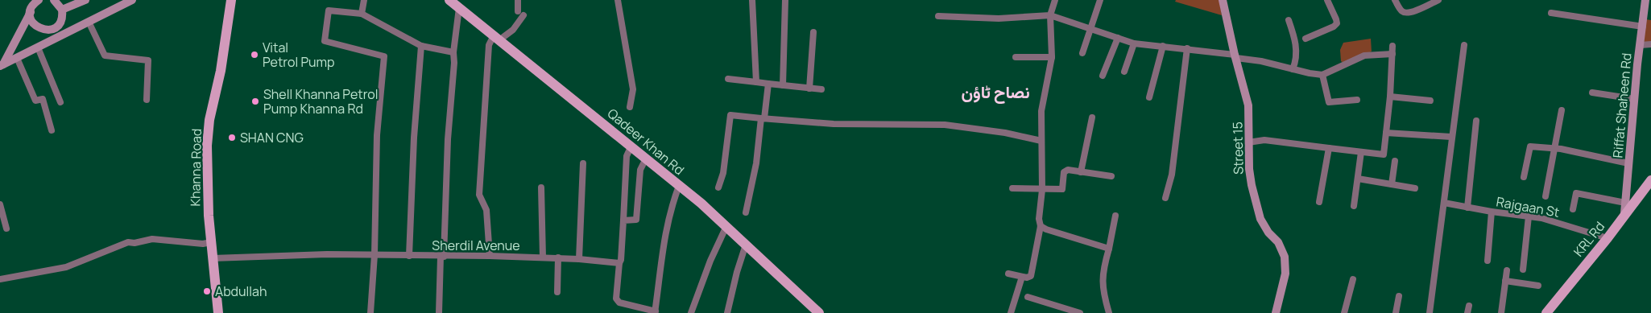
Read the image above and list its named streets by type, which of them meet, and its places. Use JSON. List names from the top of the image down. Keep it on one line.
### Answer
{"streets":{"main road":["Qadeer Khan Rd","Khanna Road","KRL Rd"],"street":["Riffat Shaheen Rd","Street 15","Rajgaan St","Sherdil Avenue"]},"crossings":[["Riffat Shaheen Rd","KRL Rd"],["Khanna Road","Sherdil Avenue"],["Rajgaan St","KRL Rd"]],"districts":["نصاح ٹاؤن"],"places":["Vital Petrol Pump","Shell Khanna Petrol Pump Khanna Rd","SHAN CNG","Abdullah"]}
